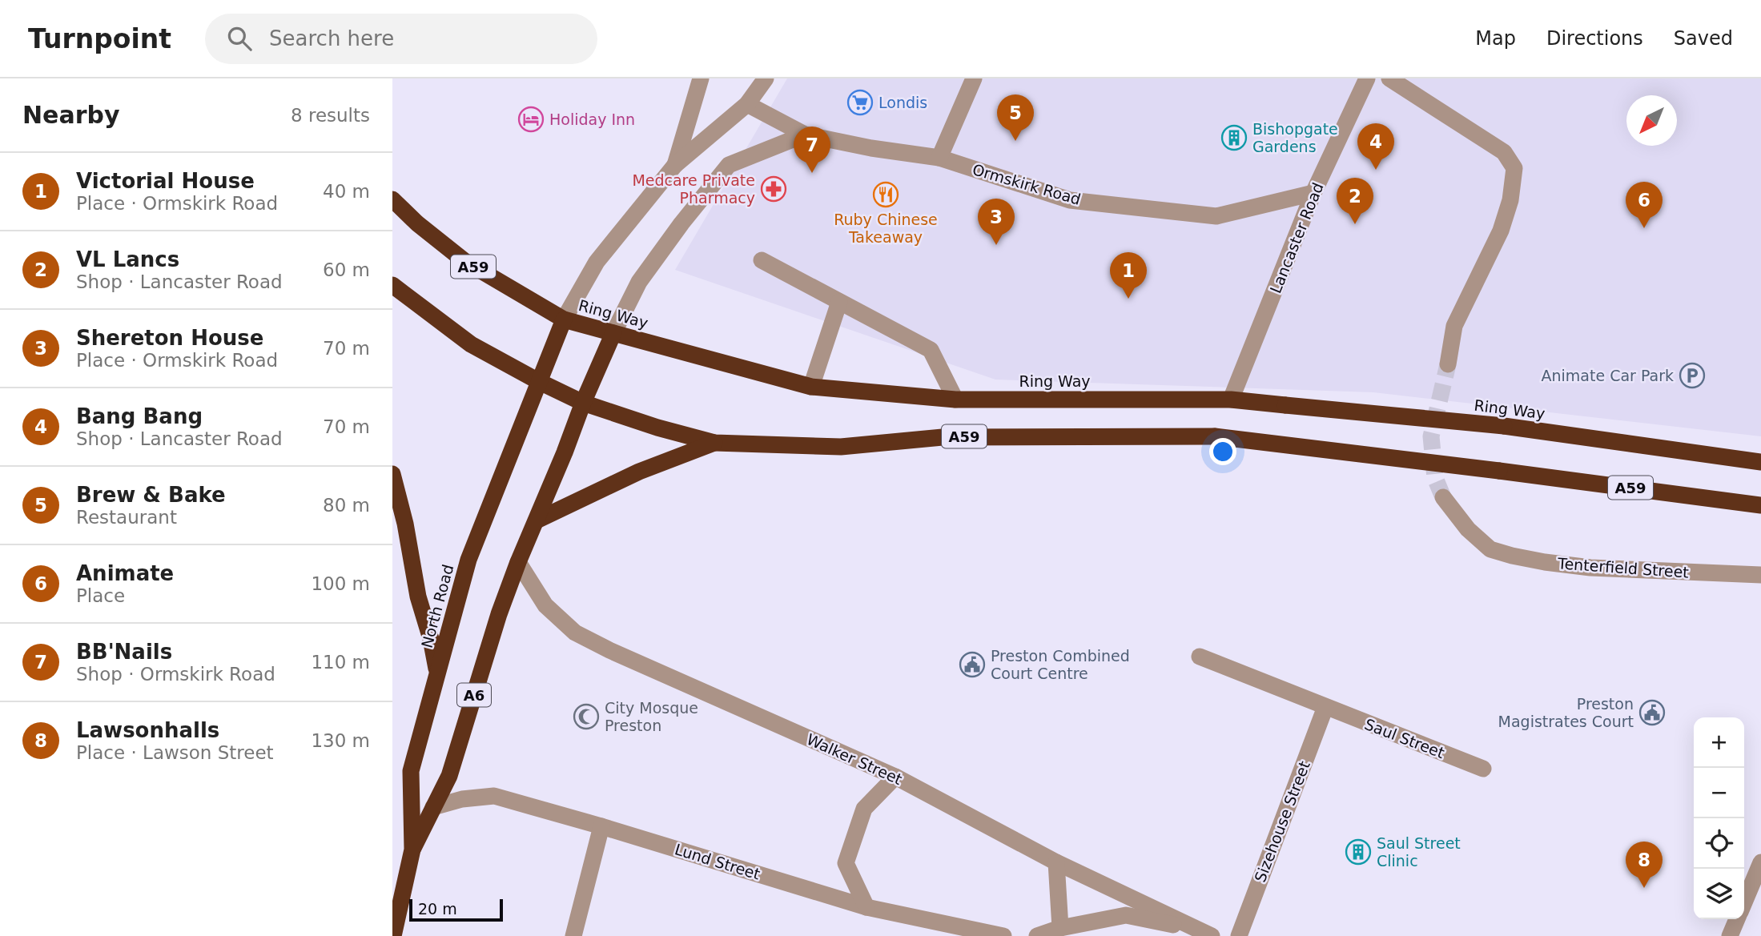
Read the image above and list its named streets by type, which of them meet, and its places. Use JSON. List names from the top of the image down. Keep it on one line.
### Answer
{"streets":{"highway":["A59","Ring Way","North Road","A6"],"street":["Ormskirk Road","Lancaster Road","Tenterfield Street","Saul Street","Walker Street","Sizehouse Street","Lund Street"]},"crossings":[["Ormskirk Road","Lancaster Road"],["Lancaster Road","Ring Way"],["A59","North Road"],["A59","A6"],["Ring Way","A6"],["North Road","A6"],["North Road","Walker Street"],["North Road","Lund Street"],["Saul Street","Sizehouse Street"]],"places":{"supermarket":["Londis"],"hotel":["Holiday Inn"],"building":["Bishopgate Gardens","Saul Street Clinic"],"pharmacy":["Medcare Private Pharmacy"],"restaurant":["Ruby Chinese Takeaway"],"parking":["Animate Car Park"],"public building":["Preston Combined Court Centre","Preston Magistrates Court"],"mosque":["City Mosque Preston"]},"scale_bar":"20 m","north":"bottom left","page":{"header":"Turnpoint","search":"Search here","nav":["Map","Directions","Saved"],"heading":["Nearby","8 results"],"pins":["5","4","7","2","6","3","1","8"],"list":[{"mark":"1","name":"Victorial House","note":"Place · Ormskirk Road","value":"40 m"},{"mark":"2","name":"VL Lancs","note":"Shop · Lancaster Road","value":"60 m"},{"mark":"3","name":"Shereton House","note":"Place · Ormskirk Road","value":"70 m"},{"mark":"4","name":"Bang Bang","note":"Shop · Lancaster Road","value":"70 m"},{"mark":"5","name":"Brew & Bake","note":"Restaurant","value":"80 m"},{"mark":"6","name":"Animate","note":"Place","value":"100 m"},{"mark":"7","name":"BB'Nails","note":"Shop · Ormskirk Road","value":"110 m"},{"mark":"8","name":"Lawsonhalls","note":"Place · Lawson Street","value":"130 m"}],"map_buttons":["+","−"],"scale":"20 m"}}
